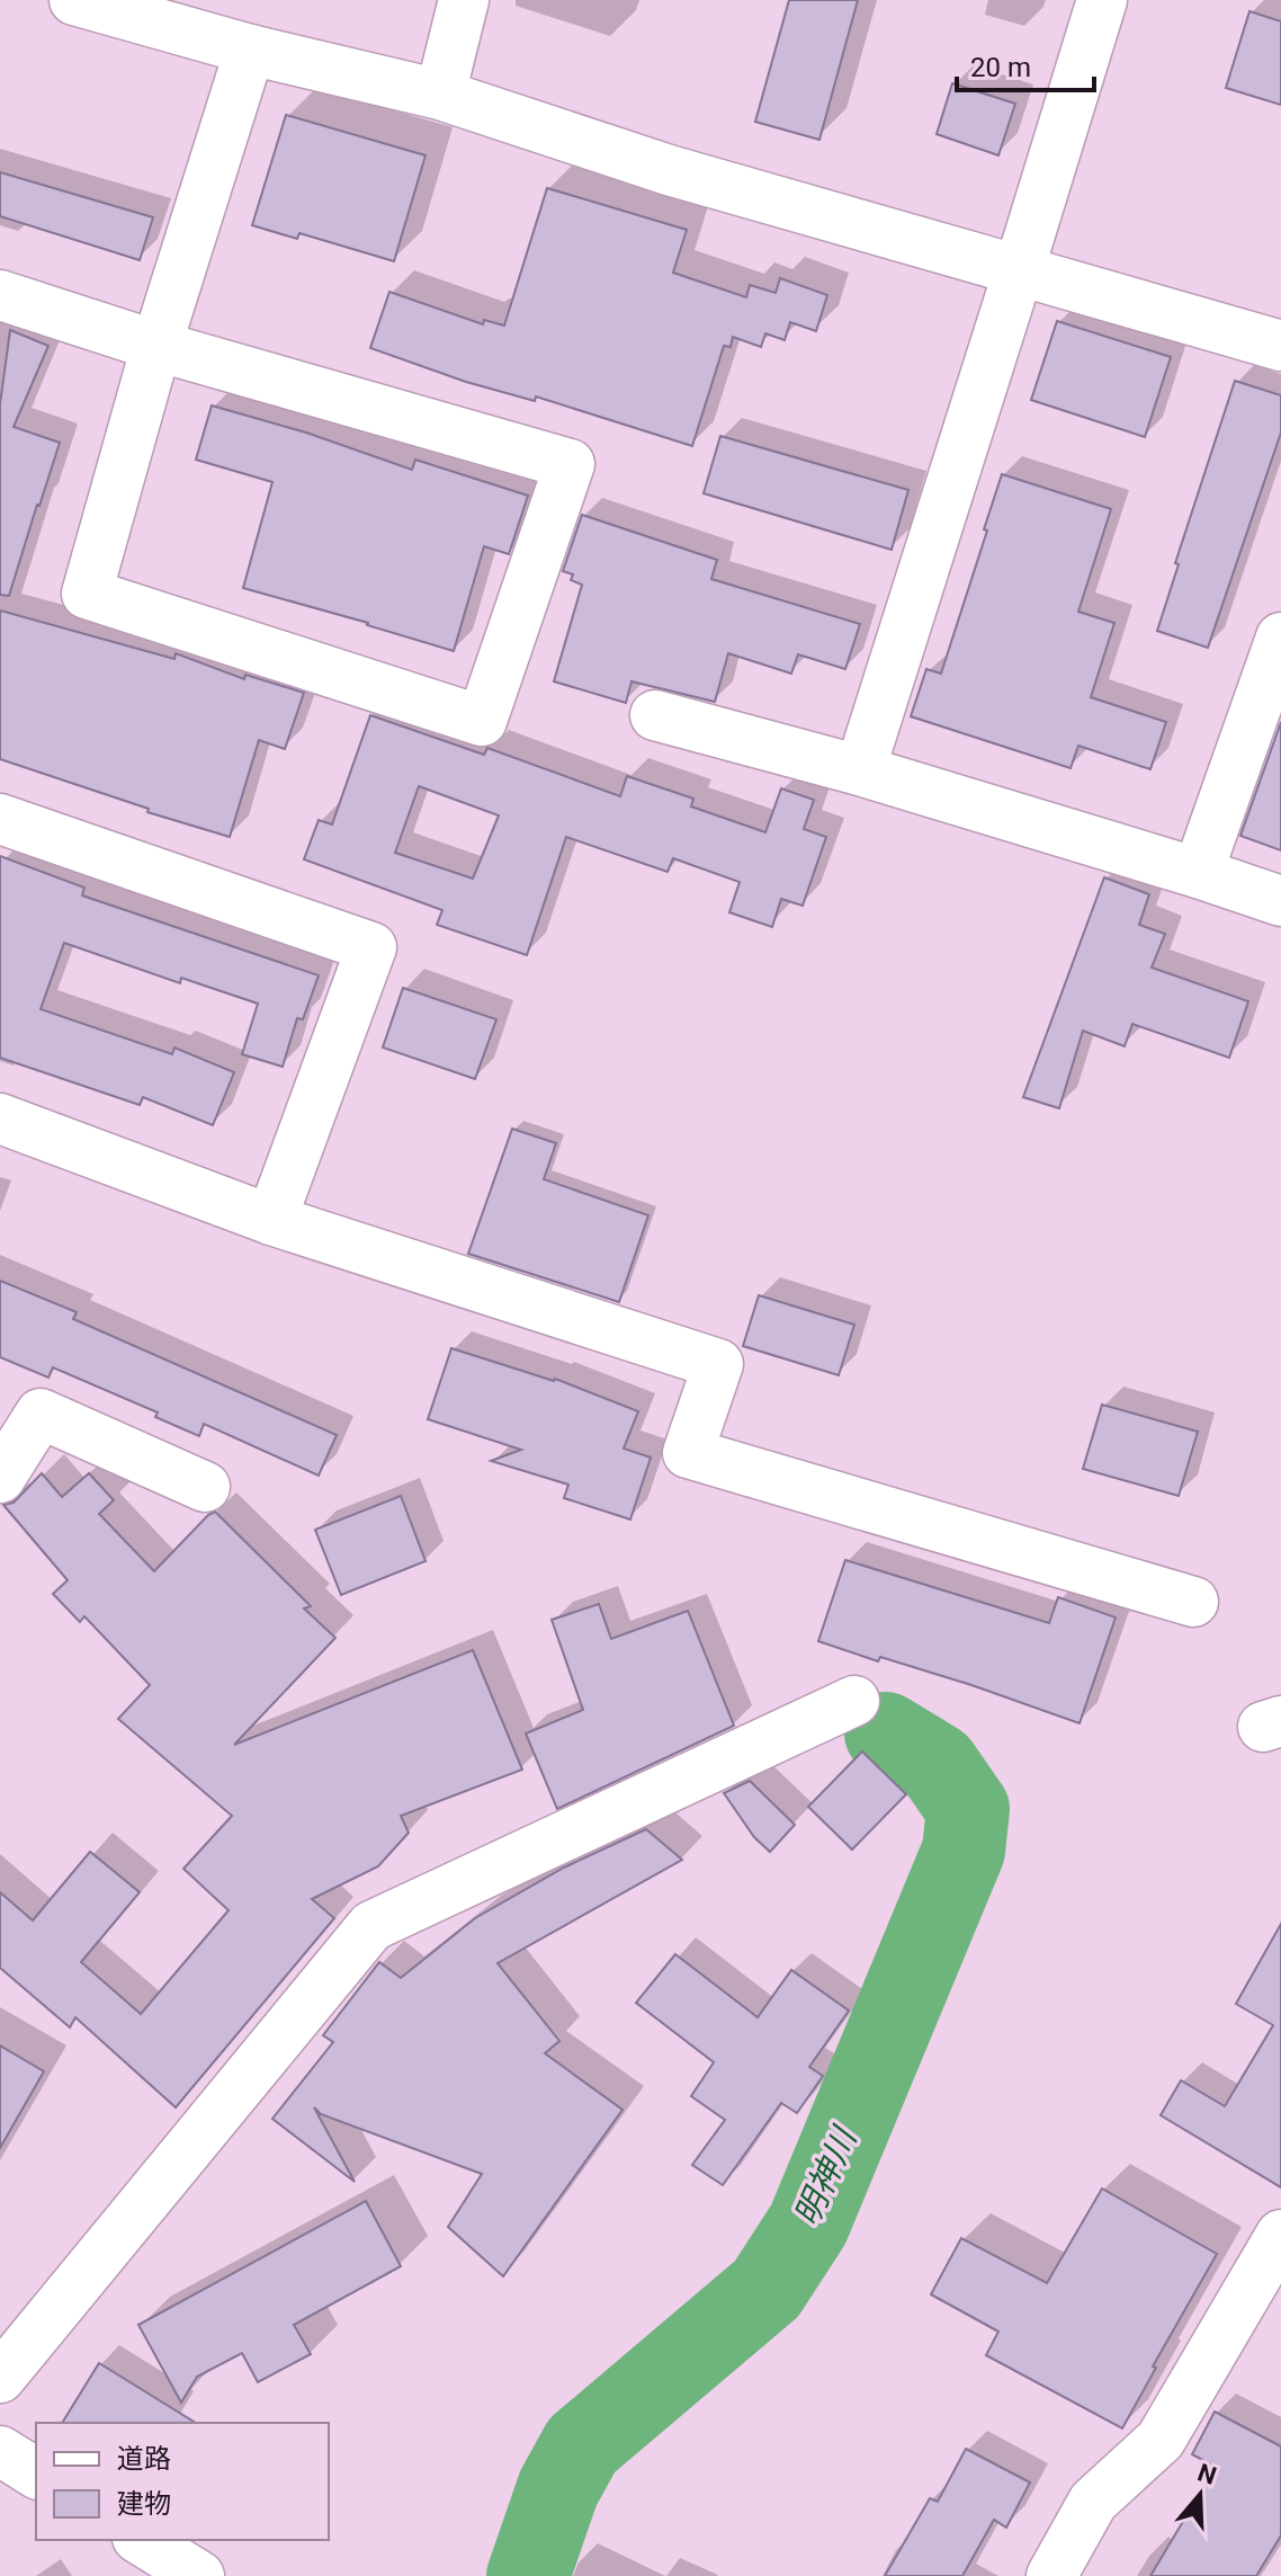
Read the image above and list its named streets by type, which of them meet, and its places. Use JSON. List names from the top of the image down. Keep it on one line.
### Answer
{"water":["明神川"],"legend":["道路","建物"],"scale_bar":"20 m","north":"top"}
